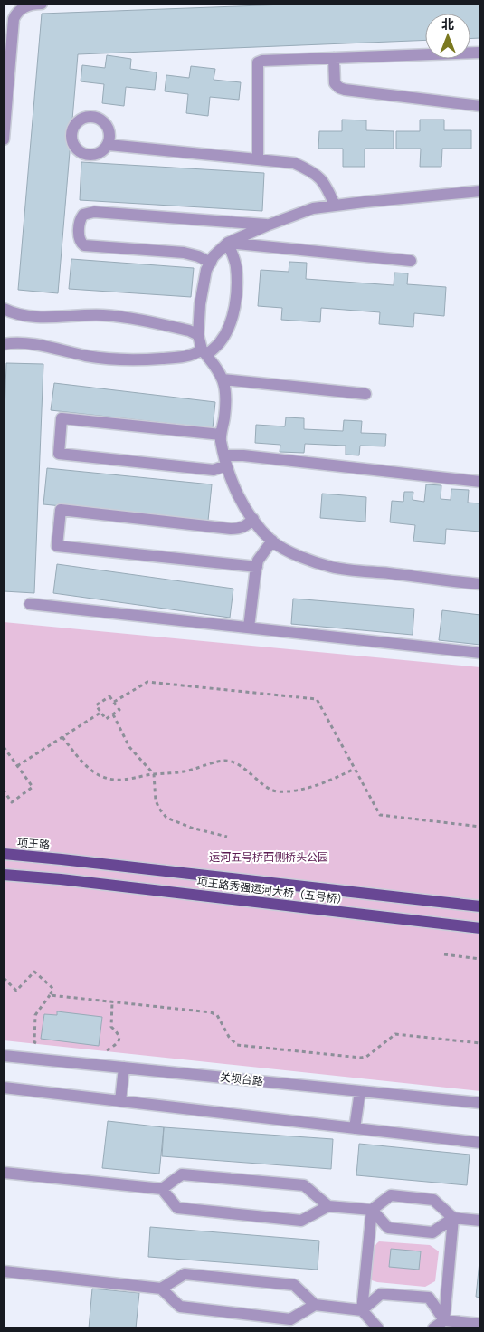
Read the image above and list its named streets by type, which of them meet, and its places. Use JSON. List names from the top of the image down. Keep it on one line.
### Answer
{"streets":{"main road":["项王路","项王路秀强运河大桥（五号桥）"],"street":["关坝台路"]},"crossings":[["项王路","项王路秀强运河大桥（五号桥）"]],"parks":["运河五号桥西侧桥头公园"],"north":"top"}
